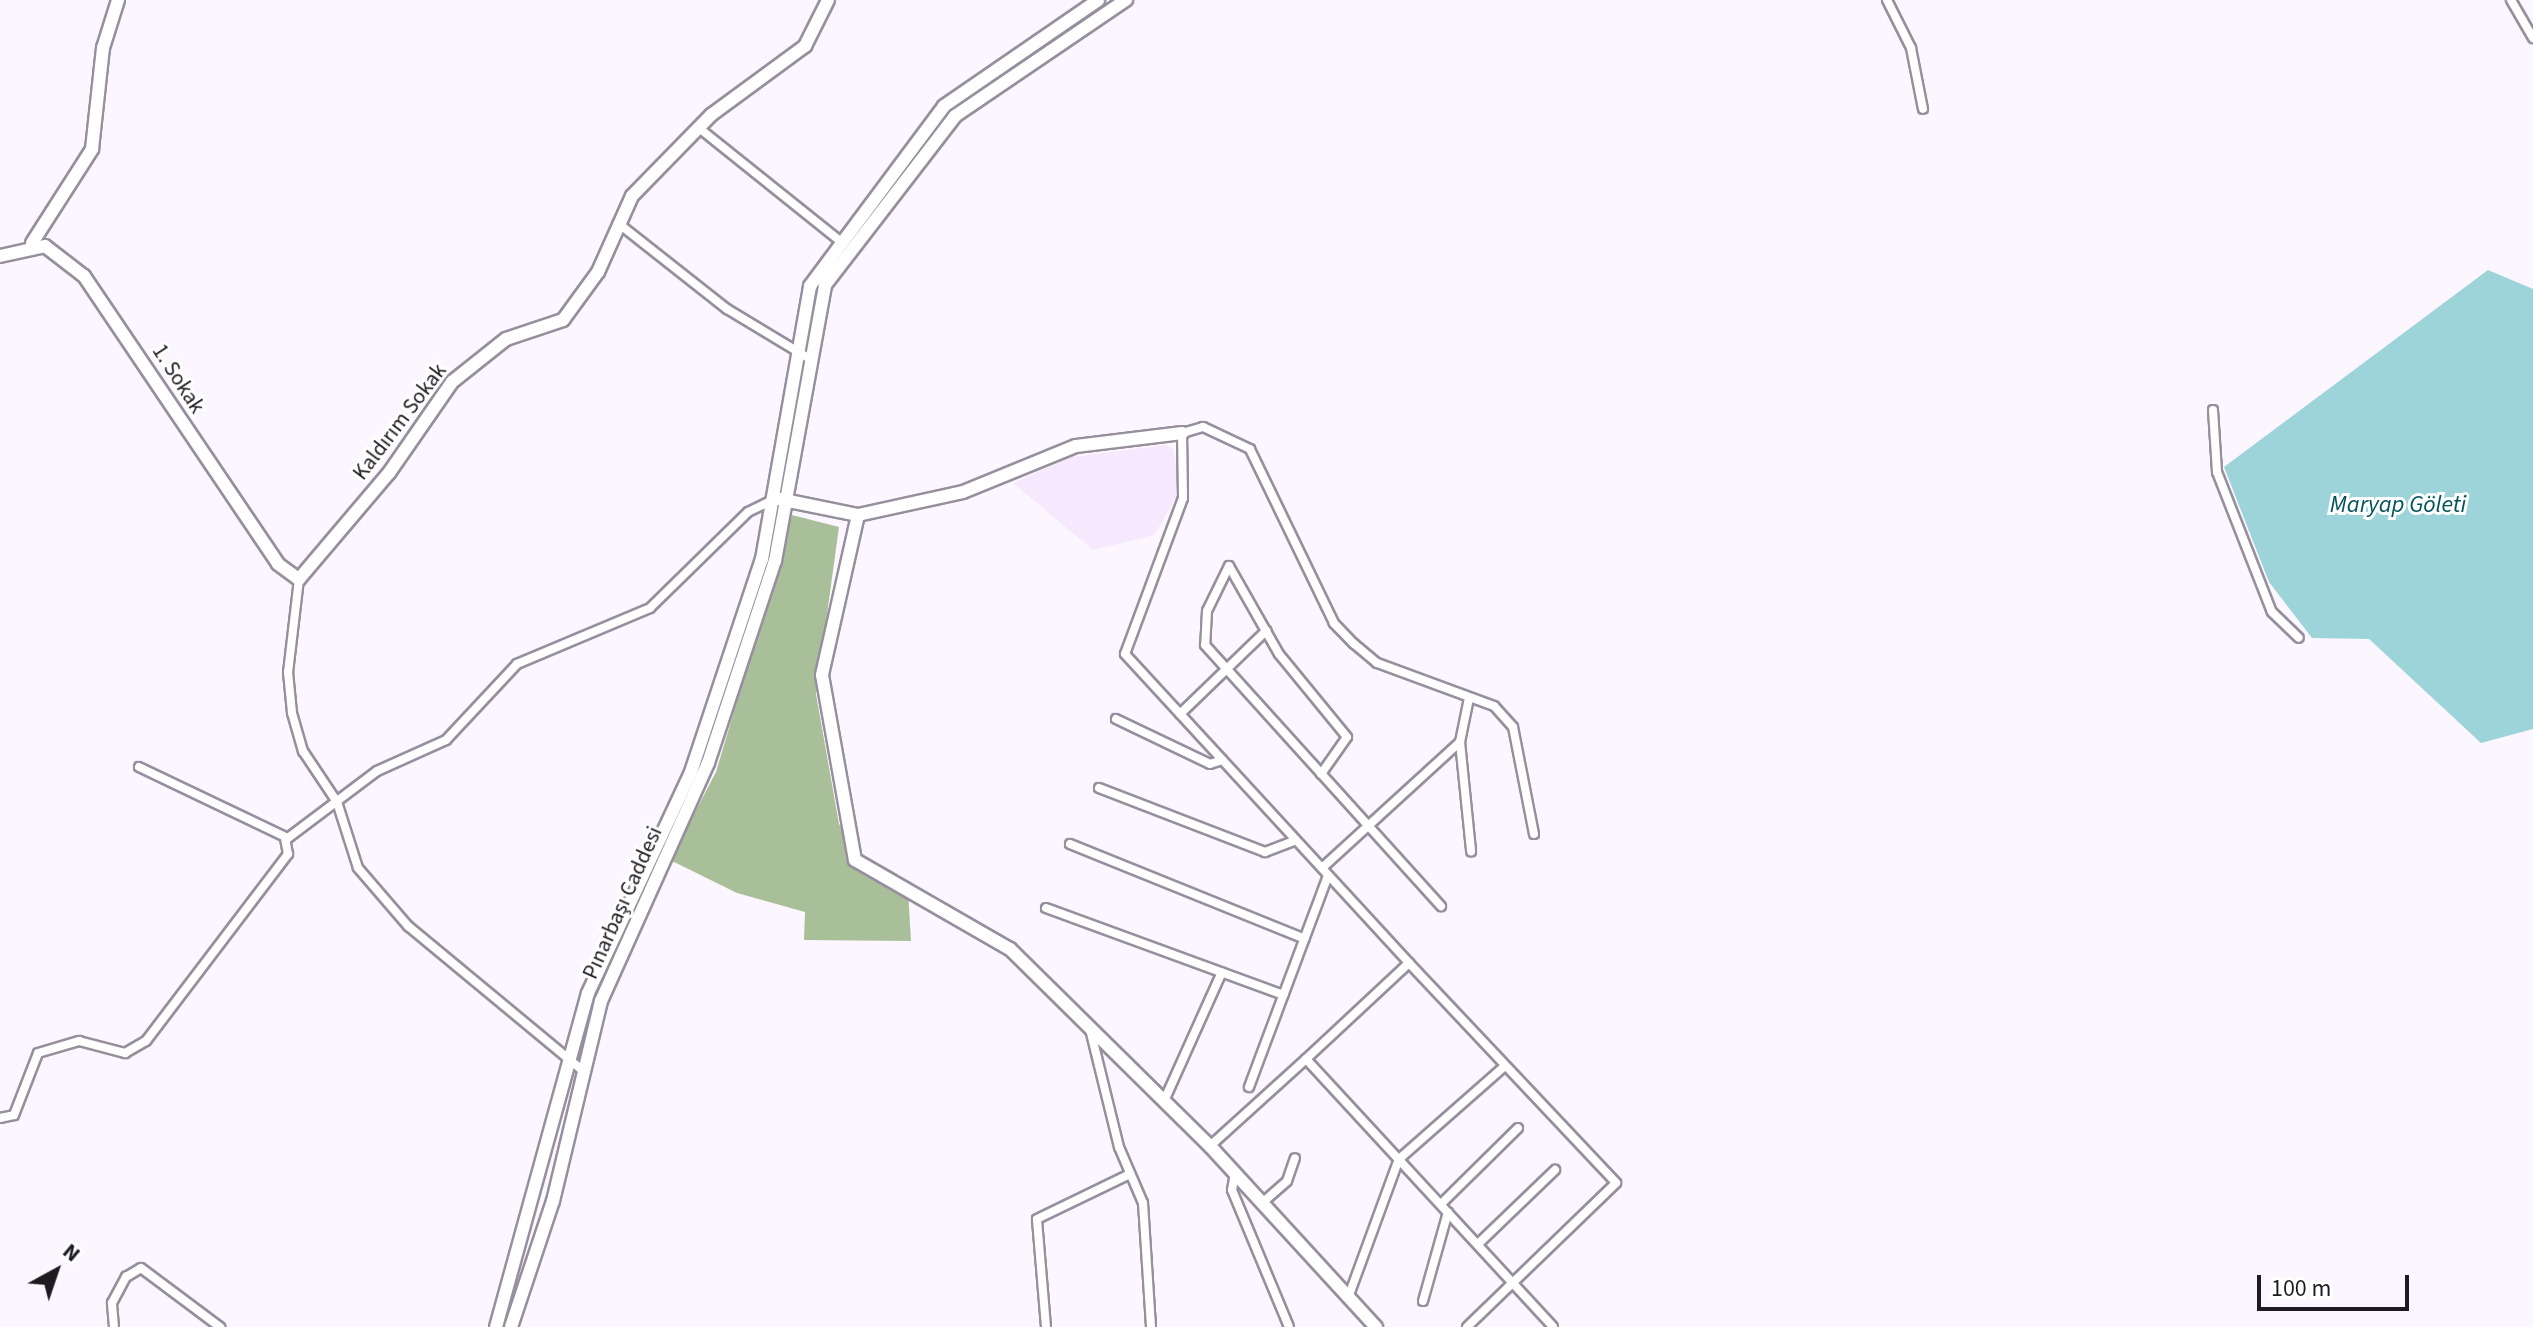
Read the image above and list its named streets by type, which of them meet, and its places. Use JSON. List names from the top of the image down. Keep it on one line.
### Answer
{"streets":{"street":["1. Sokak","Kaldırım Sokak","Pınarbaşı Caddesi"]},"crossings":[["1. Sokak","Kaldırım Sokak"]],"water":["Maryap Göleti"],"scale_bar":"100 m","north":"top right"}
